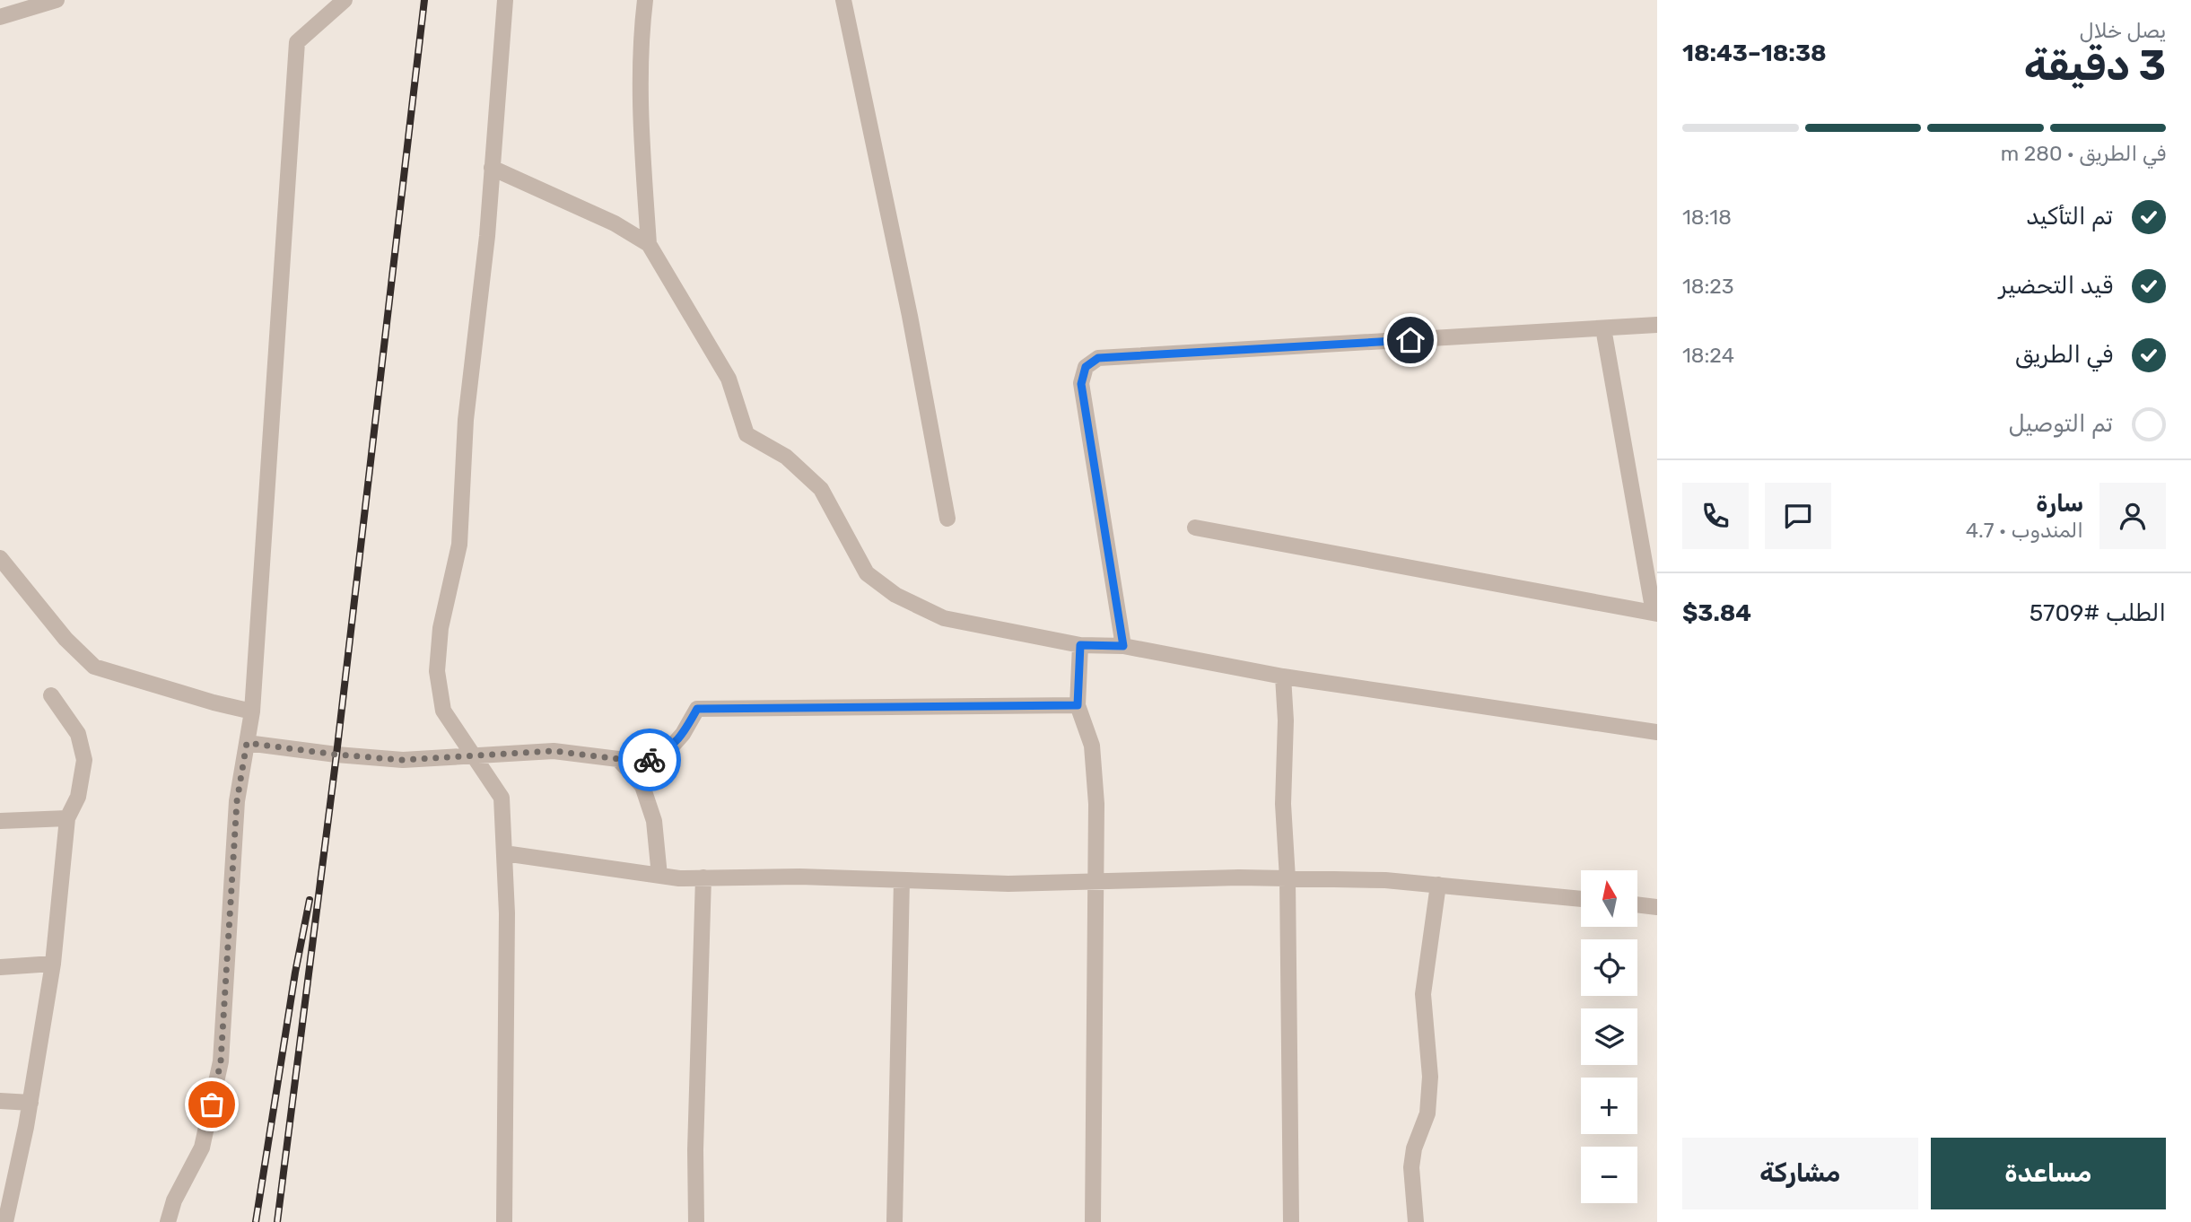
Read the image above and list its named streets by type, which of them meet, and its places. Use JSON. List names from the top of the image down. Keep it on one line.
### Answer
{"north":"top","page":{"heading":["3 دقيقة","يصل خلال","18:38–18:43"],"panel":["سارة","المندوب · 4.7","الطلب #5709","$3.84"],"bar":"في الطريق · 280 m","list":[["تم التأكيد","18:18"],["قيد التحضير","18:23"],["في الطريق","18:24"],"تم التوصيل"],"map_buttons":["+","−"],"buttons":["مساعدة","مشاركة"]}}
